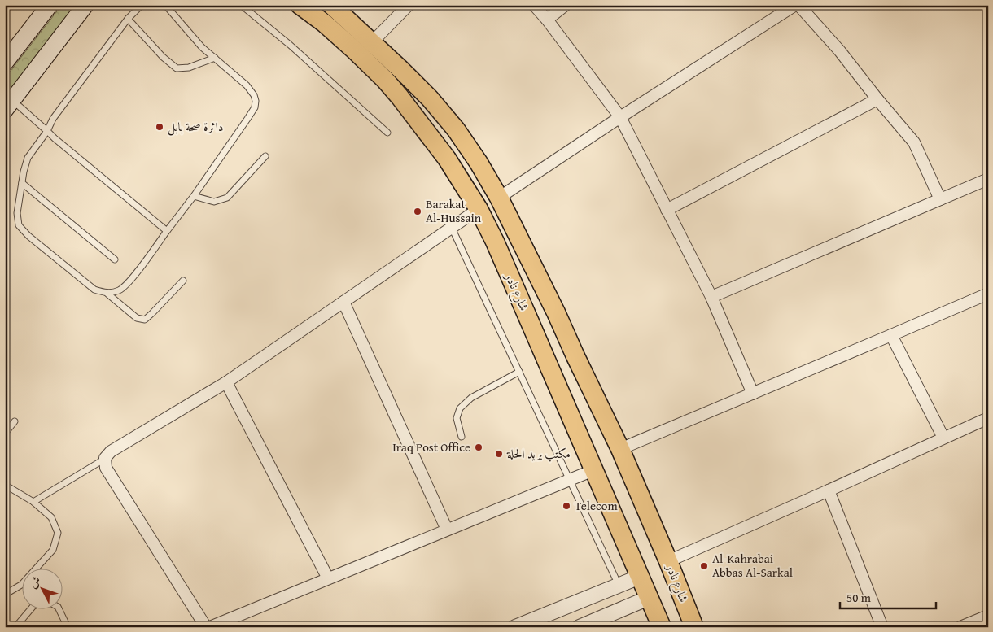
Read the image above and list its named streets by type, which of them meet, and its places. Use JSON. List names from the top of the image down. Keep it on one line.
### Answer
{"streets":{"main road":["شارع نادر"]},"places":["دائرة صحة بابل","Barakat Al-Hussain","Iraq Post Office","مكتب بريد الحلة","Telecom","Al-Kahrabai Abbas Al-Sarkal"],"scale_bar":"50 m","north":"top left"}
